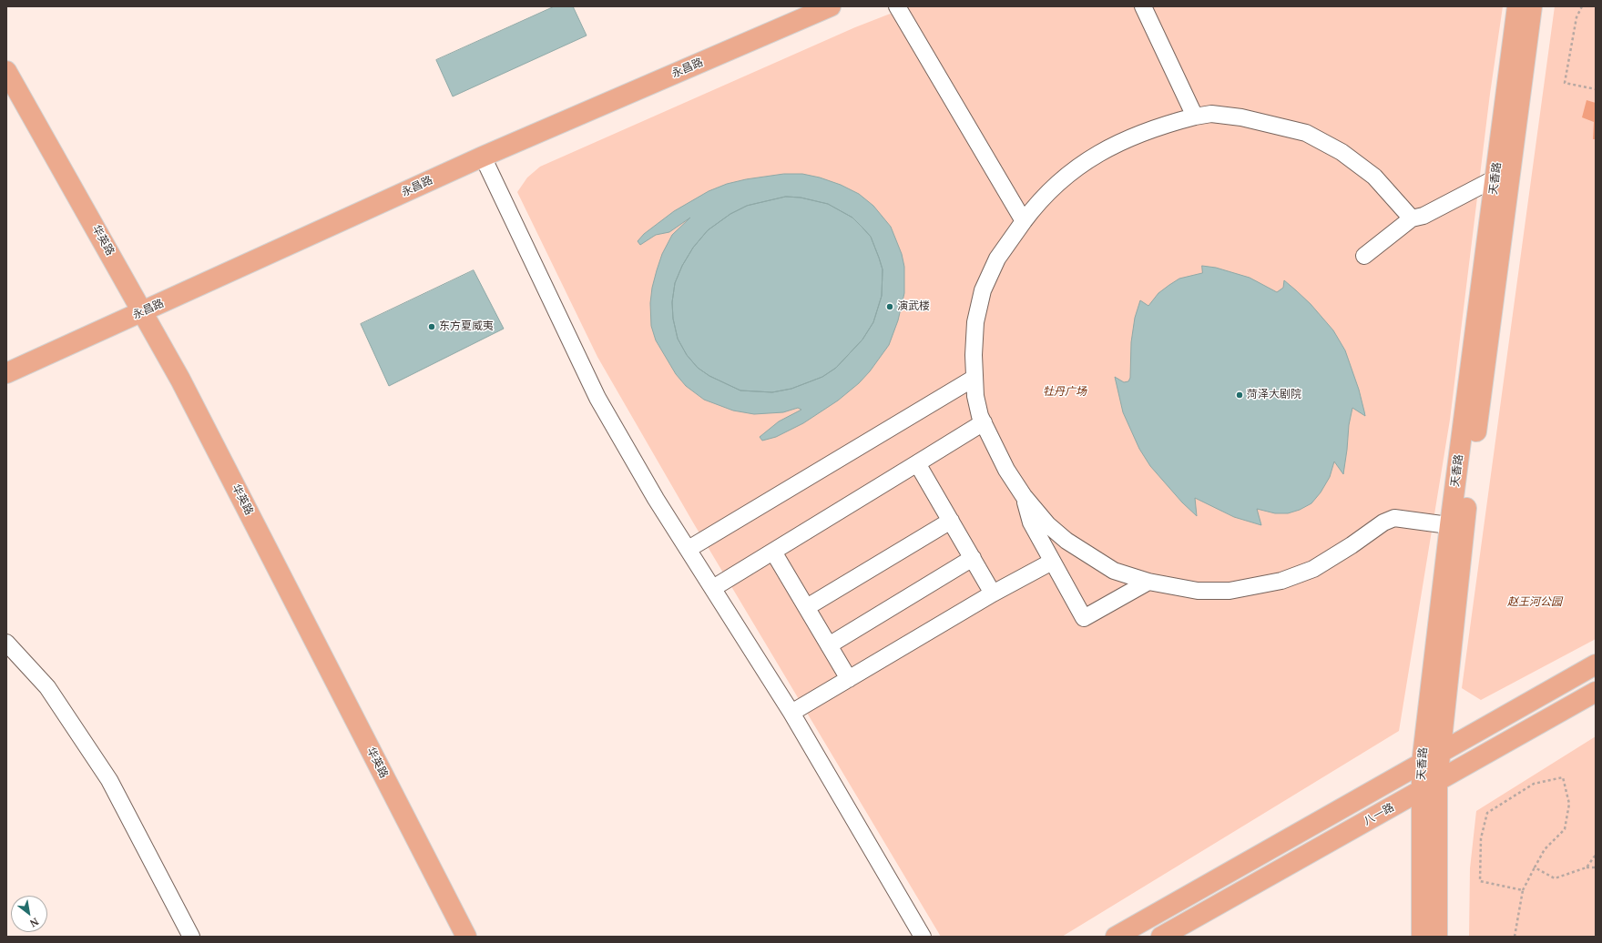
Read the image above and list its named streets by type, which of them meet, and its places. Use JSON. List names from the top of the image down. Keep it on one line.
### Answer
{"streets":{"main road":["永昌路","天香路","华英路","八一路"]},"crossings":[["永昌路","华英路"],["天香路","八一路"]],"parks":["牡丹广场","赵王河公园"],"places":["演武楼","东方夏威夷","菏泽大剧院"],"north":"bottom right"}
